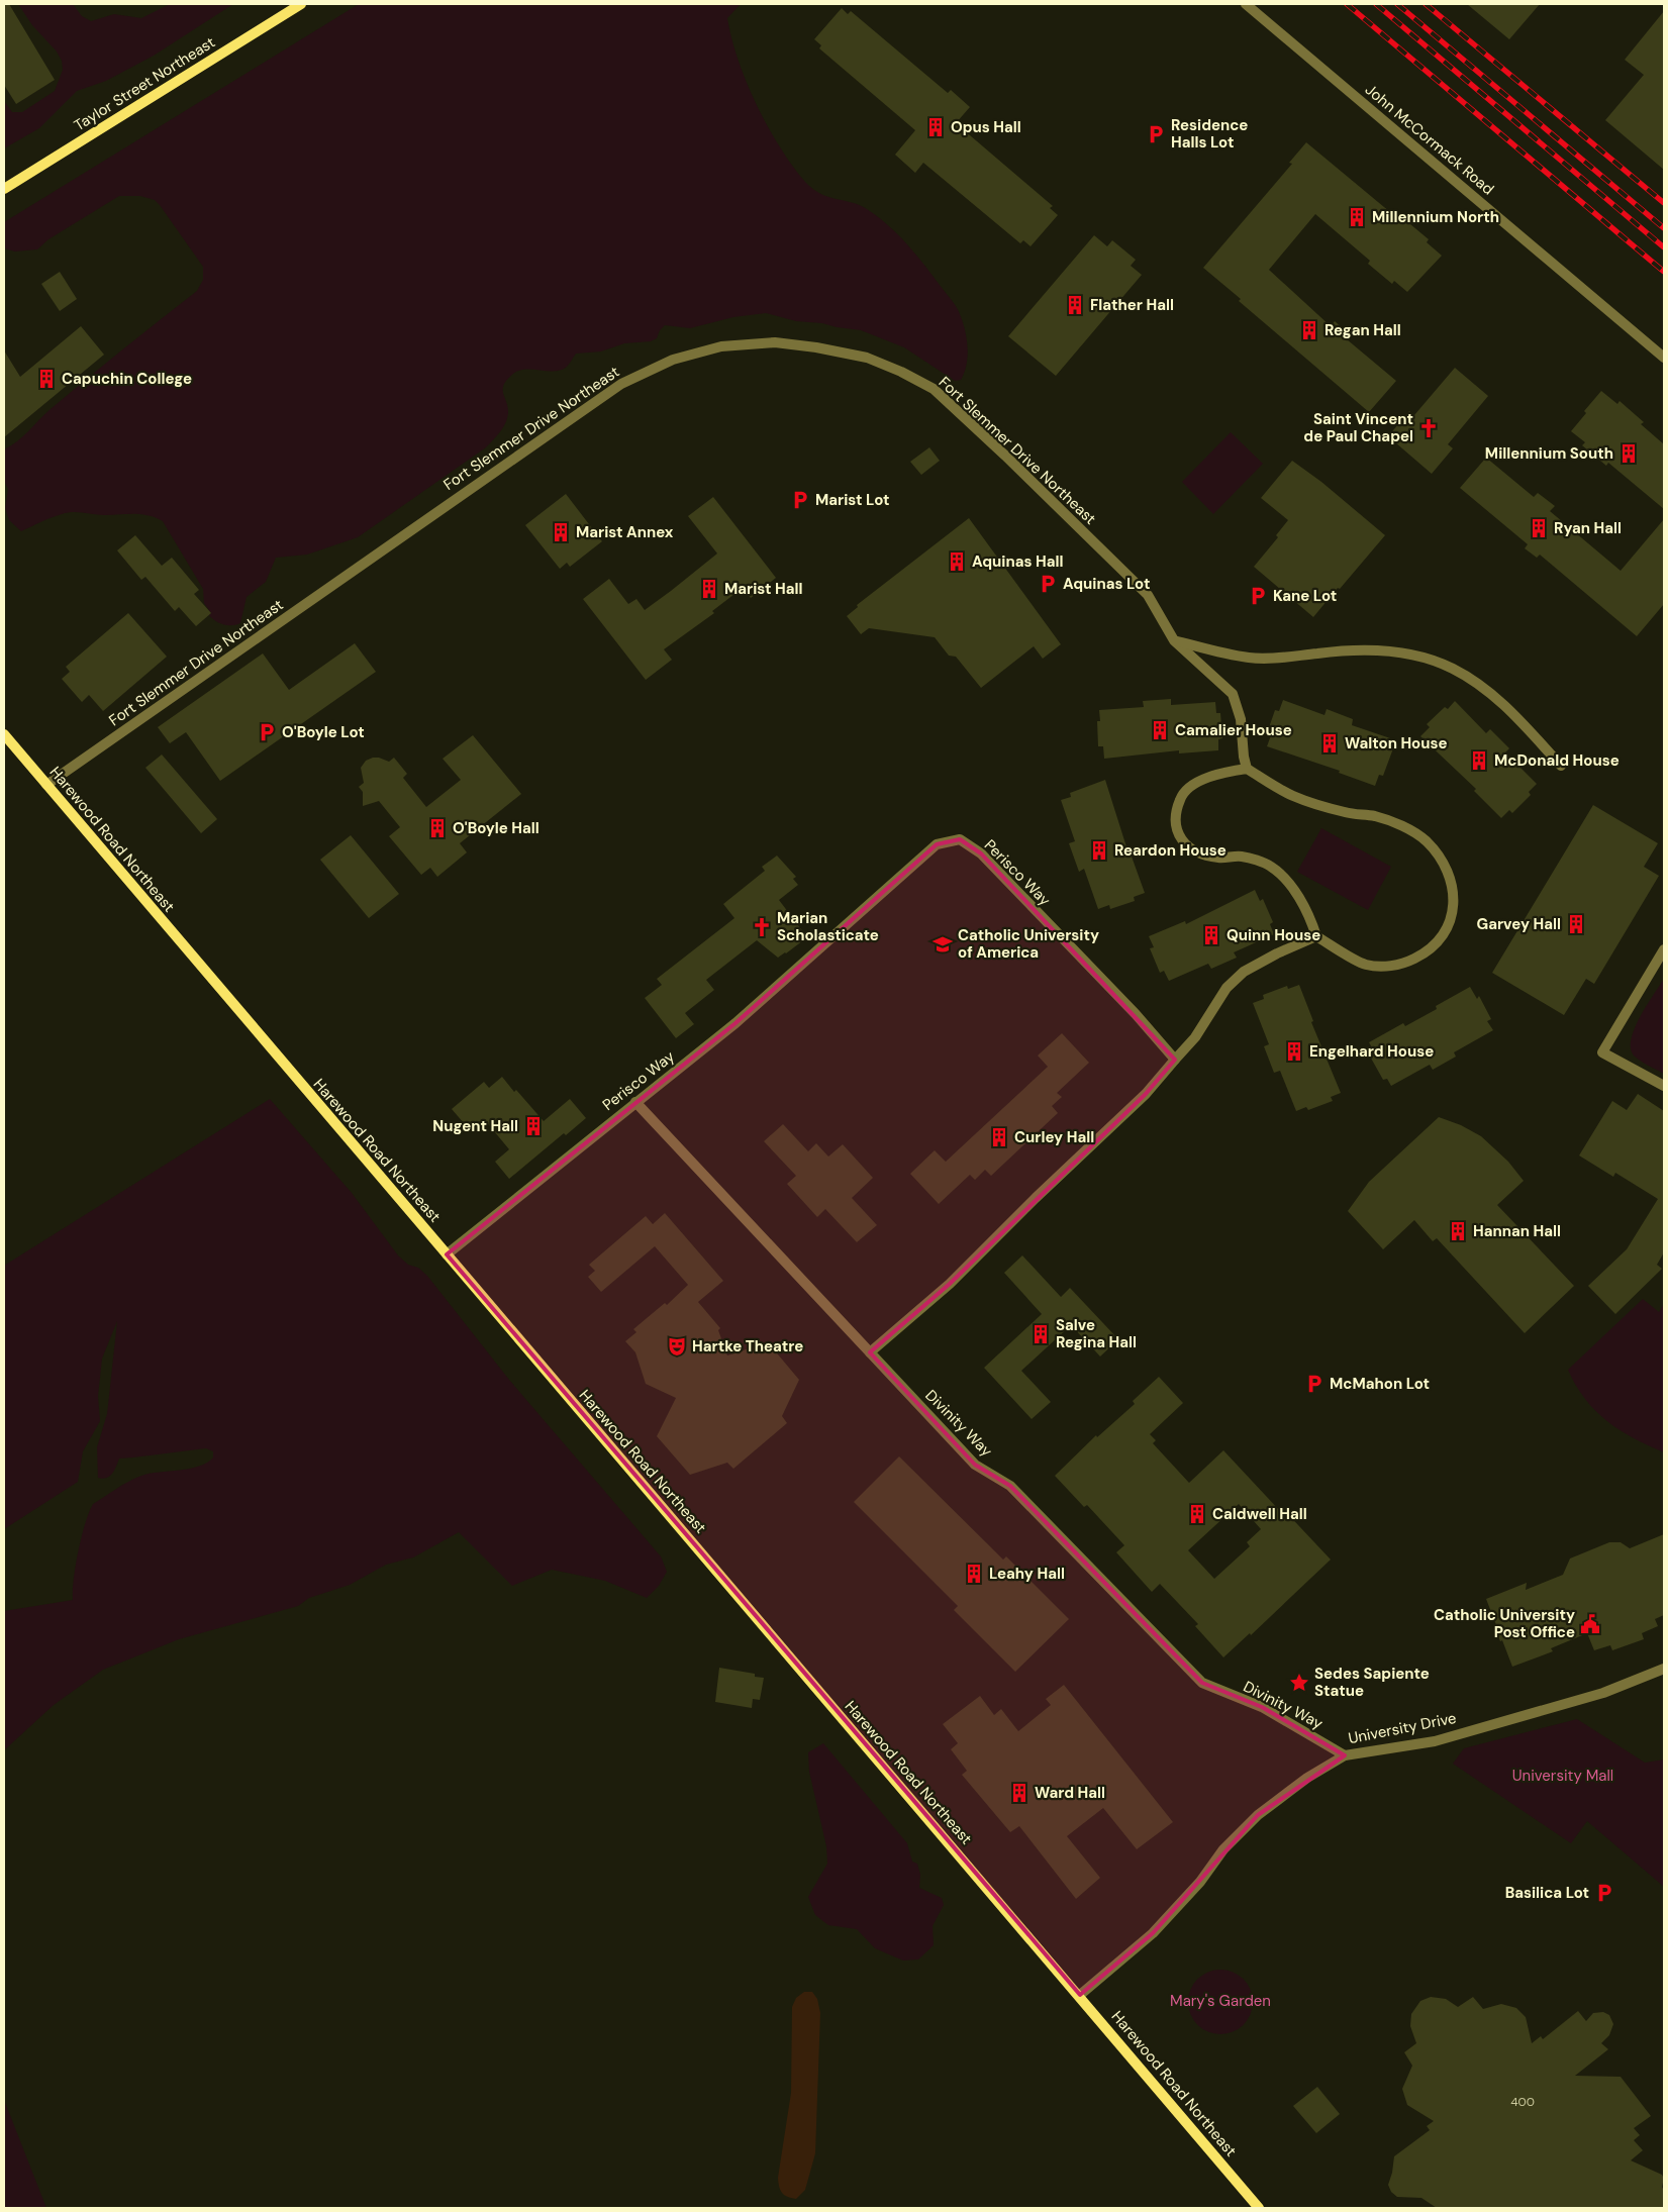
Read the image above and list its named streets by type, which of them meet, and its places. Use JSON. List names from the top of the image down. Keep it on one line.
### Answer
{"streets":{"street":["Taylor Street Northeast","John McCormack Road","Fort Slemmer Drive Northeast","Harewood Road Northeast","Perisco Way","Divinity Way","University Drive"]},"crossings":[["Fort Slemmer Drive Northeast","Harewood Road Northeast"],["Harewood Road Northeast","Perisco Way"],["Harewood Road Northeast","University Drive"],["Perisco Way","Divinity Way"],["Divinity Way","University Drive"]],"parks":["University Mall","Mary's Garden"],"places":{"building":["Opus Hall","Millennium North","Flather Hall","Regan Hall","Capuchin College","Millennium South","Ryan Hall","Marist Annex","Aquinas Hall","Marist Hall","Camalier House","Walton House","McDonald House","O'Boyle Hall","Reardon House","Garvey Hall","Quinn House","Engelhard House","Nugent Hall","Curley Hall","Hannan Hall","Salve Regina Hall","Caldwell Hall","Leahy Hall","Ward Hall"],"parking":["Residence Halls Lot","Marist Lot","Aquinas Lot","Kane Lot","O'Boyle Lot","McMahon Lot","Basilica Lot"],"church":["Saint Vincent de Paul Chapel","Marian Scholasticate"],"school or university":["Catholic University of America"],"theatre":["Hartke Theatre"],"public building":["Catholic University Post Office"],"place":["Sedes Sapiente Statue"]},"house_numbers":["400"]}
